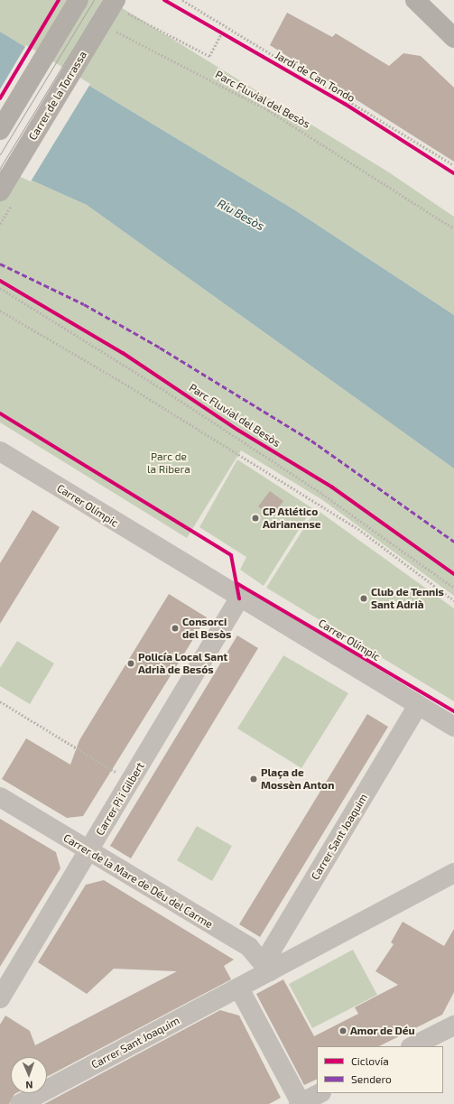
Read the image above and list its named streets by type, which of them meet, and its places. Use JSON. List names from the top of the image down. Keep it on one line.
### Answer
{"streets":{"street":["Carrer de la Torrassa","Carrer Olímpic","Carrer Pi i Gilbert","Carrer Sant Joaquim","Carrer de la Mare de Déu del Carme"],"cycle path":["Jardí de Can Tondo","Parc Fluvial del Besòs"]},"crossings":[["Carrer Olímpic","Carrer Pi i Gilbert"],["Carrer Olímpic","Carrer Sant Joaquim"],["Carrer Pi i Gilbert","Carrer de la Mare de Déu del Carme"],["Carrer Sant Joaquim","Carrer de la Mare de Déu del Carme"]],"water":["Riu Besòs"],"parks":["Parc de la Ribera"],"places":["CP Atlético Adrianense","Club de Tennis Sant Adrià","Consorci del Besòs","Policía Local Sant Adrià de Besós","Plaça de Mossèn Anton","Amor de Déu"],"legend":["Ciclovía","Sendero"],"north":"bottom"}
